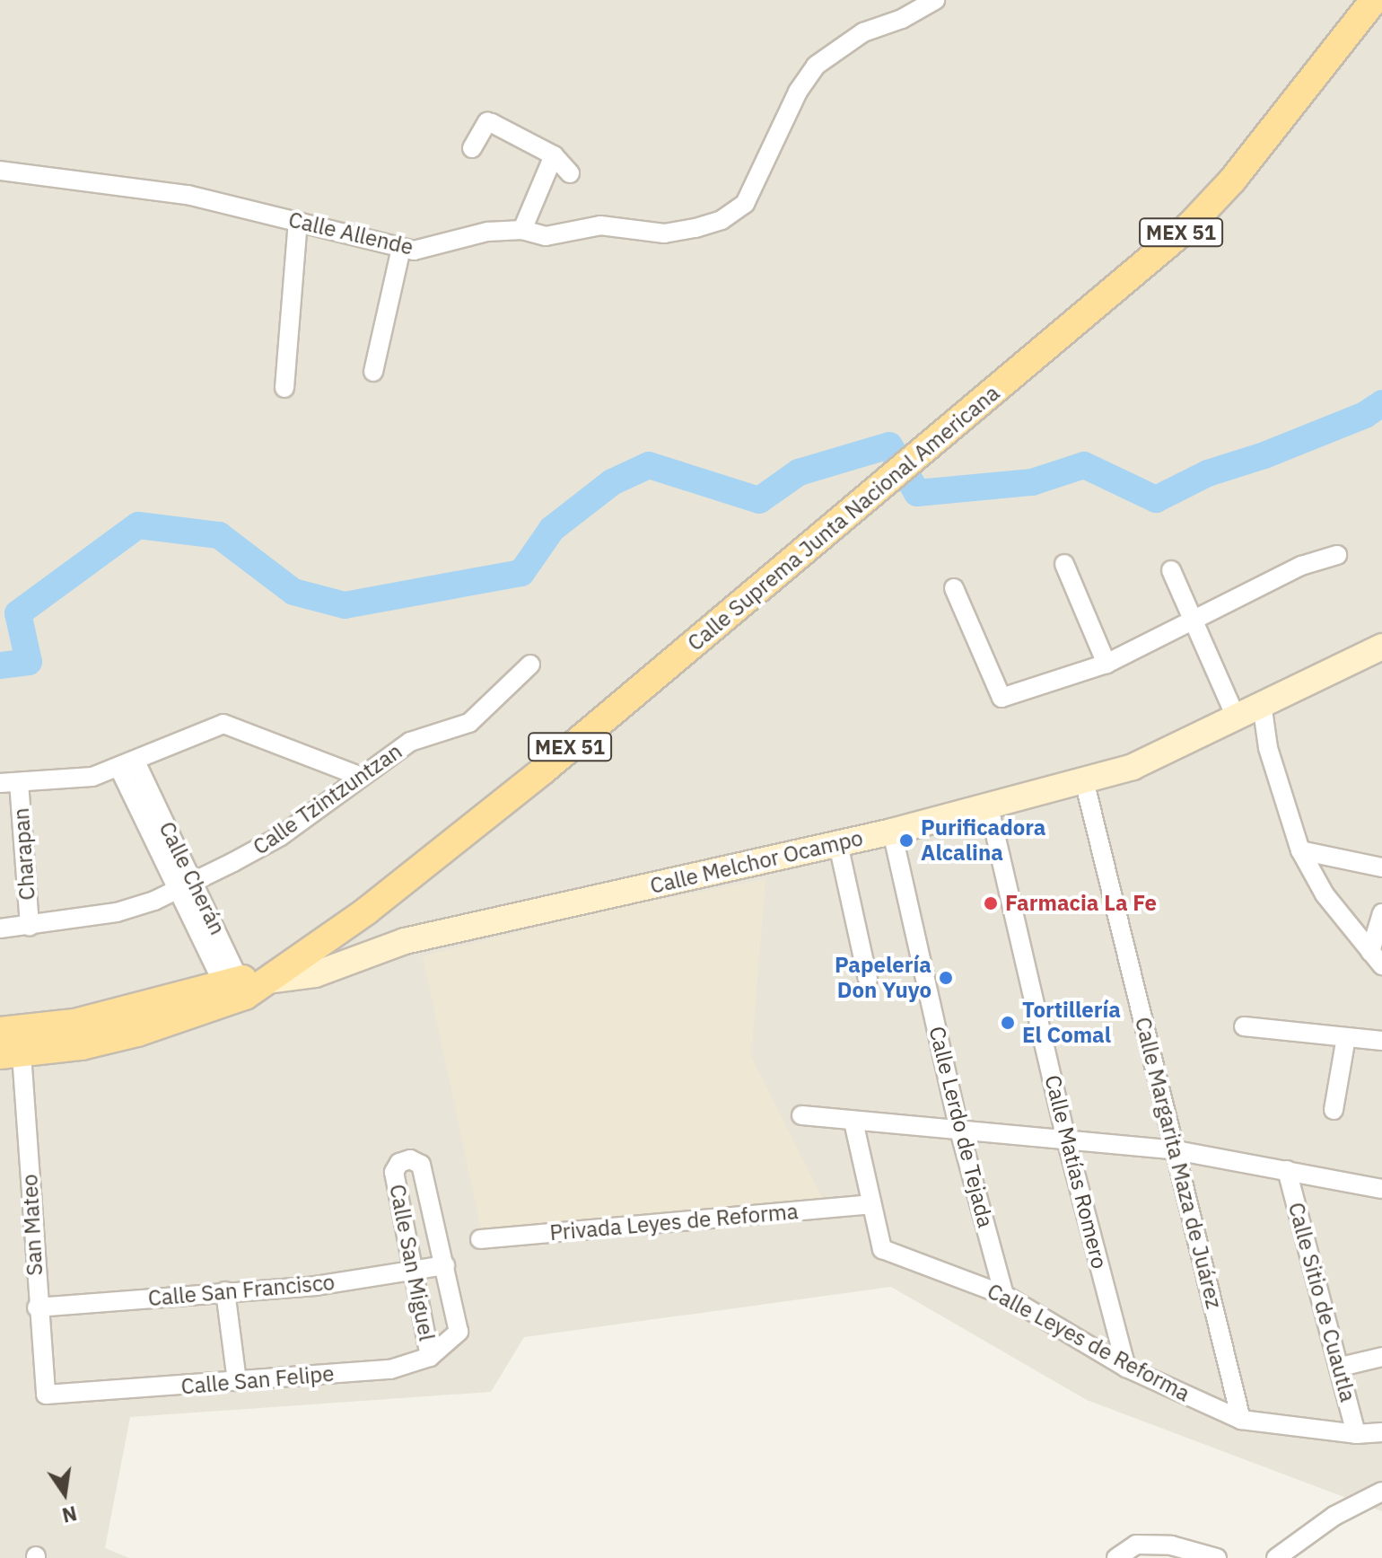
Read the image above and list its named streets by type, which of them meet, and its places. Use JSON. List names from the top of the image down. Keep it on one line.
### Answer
{"streets":{"main road":["MEX 51","Calle Suprema Junta Nacional Americana"],"street":["Calle Allende","Calle Tzintzuntzan","Charapan","Calle Melchor Ocampo","Calle Cherán","Calle Lerdo de Tejada","Calle Margarita Maza de Juárez","Calle Matías Romero","Privada Leyes de Reforma","San Mateo","Calle San Miguel","Calle San Francisco","Calle Sitio de Cuautla","Calle Leyes de Reforma","Calle San Felipe"]},"crossings":[["Calle Suprema Junta Nacional Americana","Calle Melchor Ocampo"],["Calle Suprema Junta Nacional Americana","Calle Cherán"],["Calle Suprema Junta Nacional Americana","San Mateo"],["Calle Tzintzuntzan","Charapan"],["Calle Tzintzuntzan","Calle Cherán"],["Calle Melchor Ocampo","Calle Cherán"],["Calle Melchor Ocampo","Calle Lerdo de Tejada"],["Calle Melchor Ocampo","Calle Margarita Maza de Juárez"],["Calle Melchor Ocampo","Calle Matías Romero"],["Calle Lerdo de Tejada","Calle Leyes de Reforma"],["Calle Margarita Maza de Juárez","Calle Leyes de Reforma"],["Calle Matías Romero","Calle Leyes de Reforma"],["Privada Leyes de Reforma","Calle Leyes de Reforma"],["San Mateo","Calle San Francisco"],["San Mateo","Calle San Felipe"],["Calle San Miguel","Calle San Francisco"],["Calle San Miguel","Calle San Felipe"],["Calle San Francisco","Calle San Felipe"],["Calle Sitio de Cuautla","Calle Leyes de Reforma"]],"places":["Purificadora Alcalina","Farmacia La Fe","Papelería Don Yuyo","Tortillería El Comal"],"north":"bottom"}
